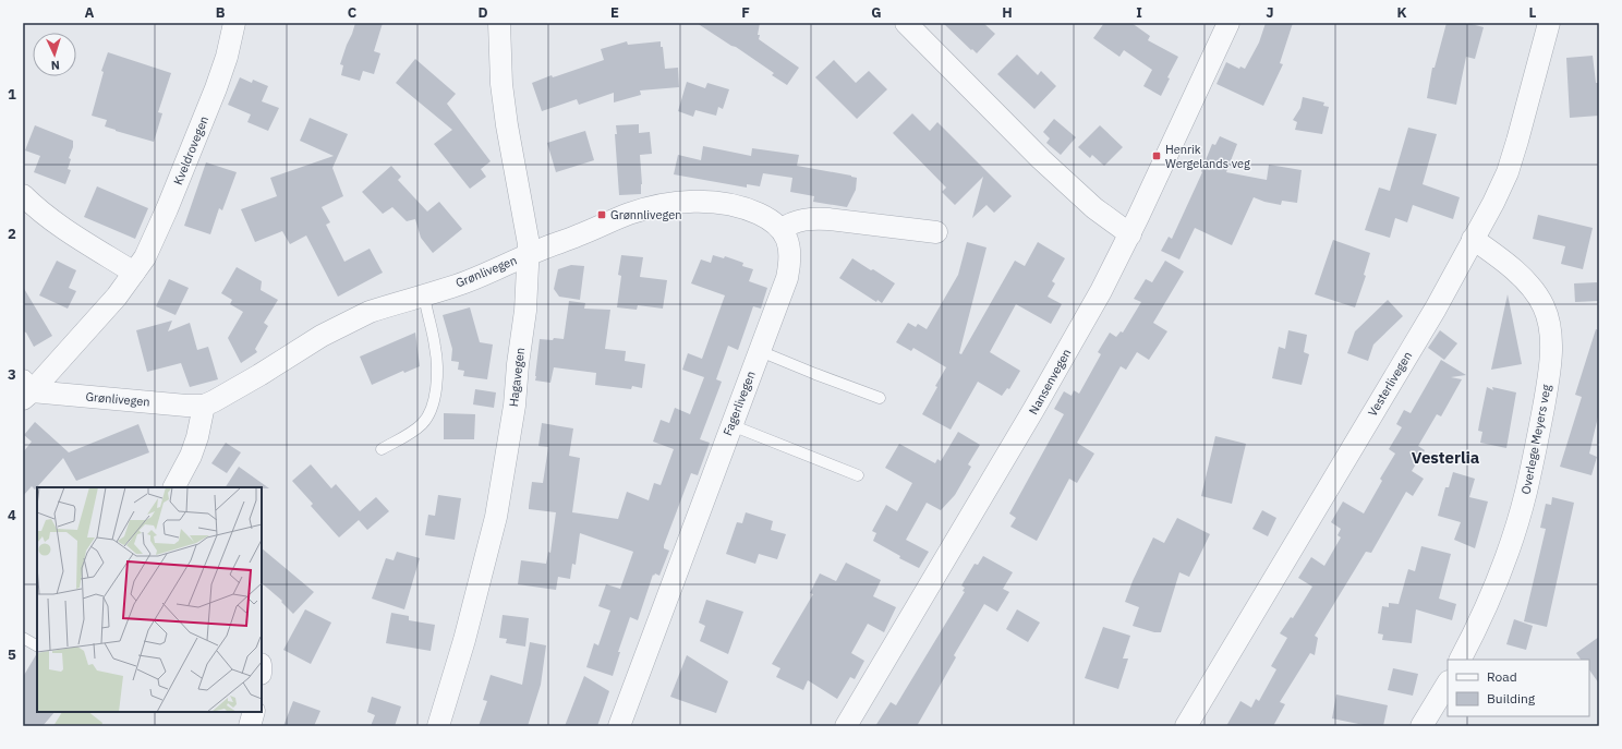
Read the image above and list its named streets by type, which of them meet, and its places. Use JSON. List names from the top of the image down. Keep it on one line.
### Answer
{"streets":{"street":["Kveldrovegen","Grønlivegen","Hagavegen","Nansenvegen","Vesterlivegen","Fagerlivegen","Overlege Meyers veg"]},"crossings":[["Kveldrovegen","Grønlivegen"],["Grønlivegen","Hagavegen"],["Grønlivegen","Fagerlivegen"],["Vesterlivegen","Overlege Meyers veg"]],"districts":["Vesterlia"],"places":{"transit":["Henrik Wergelands veg","Grønnlivegen"]},"legend":["Road","Building"],"north":"bottom","grid":{"columns":["A","B","C","D","E","F","G","H","I","J","K","L"],"rows":["1","2","3","4","5"]}}
